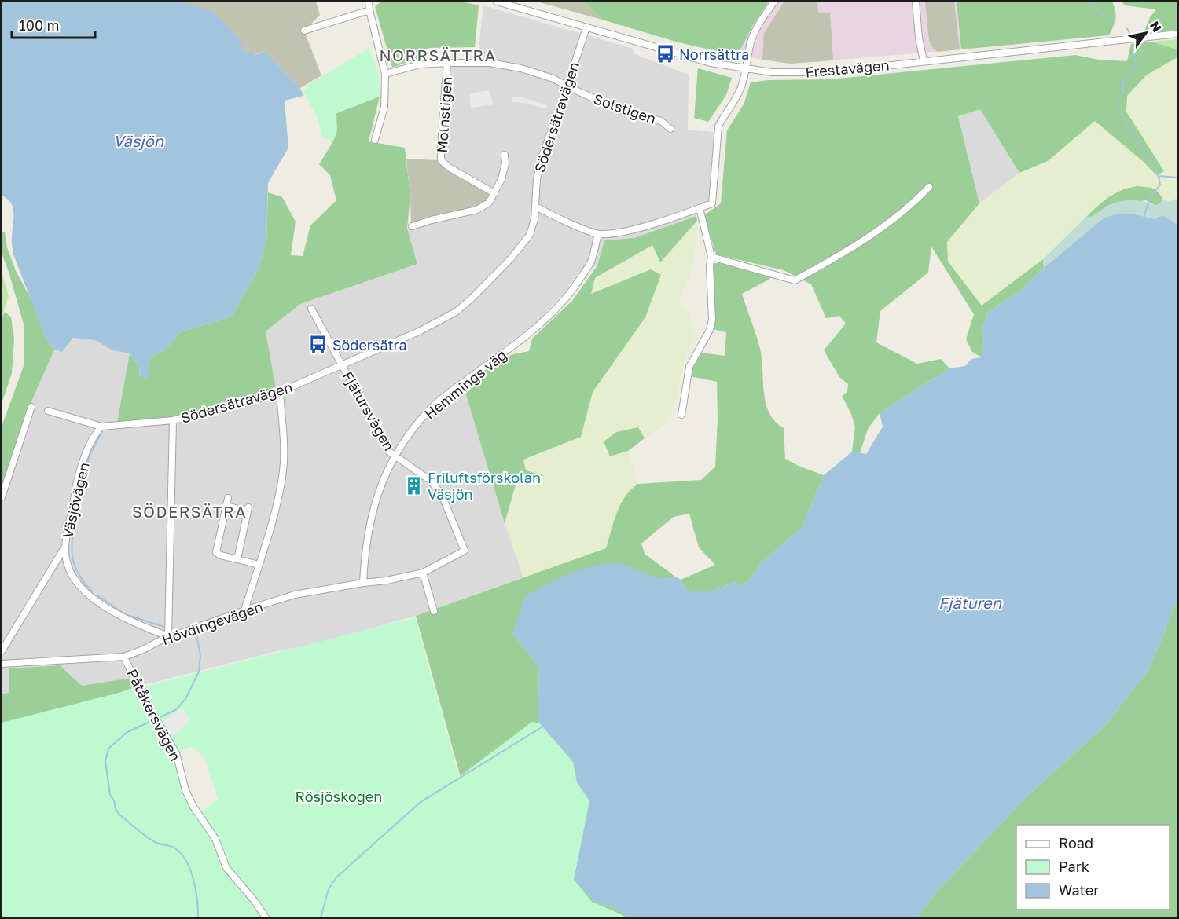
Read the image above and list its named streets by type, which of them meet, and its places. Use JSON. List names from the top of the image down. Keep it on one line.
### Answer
{"streets":{"street":["Frestavägen","Solstigen","Molnstigen","Södersätravägen","Hemmings väg","Fjätursvägen","Väsjövägen","Hövdingevägen","Påtåkersvägen"]},"crossings":[["Frestavägen","Södersätravägen"],["Solstigen","Molnstigen"],["Solstigen","Södersätravägen"],["Södersätravägen","Fjätursvägen"],["Södersätravägen","Väsjövägen"],["Hemmings väg","Fjätursvägen"],["Hemmings väg","Hövdingevägen"],["Fjätursvägen","Hövdingevägen"],["Väsjövägen","Hövdingevägen"],["Hövdingevägen","Påtåkersvägen"]],"districts":["NORRSÄTTRA","SÖDERSÄTRA"],"water":["Väsjön","Fjäturen"],"parks":["Rösjöskogen"],"places":{"bus stop":["Norrsättra","Södersätra"],"building":["Friluftsförskolan Väsjön"]},"legend":["Road","Park","Water"],"scale_bar":"100 m","north":"top right"}
